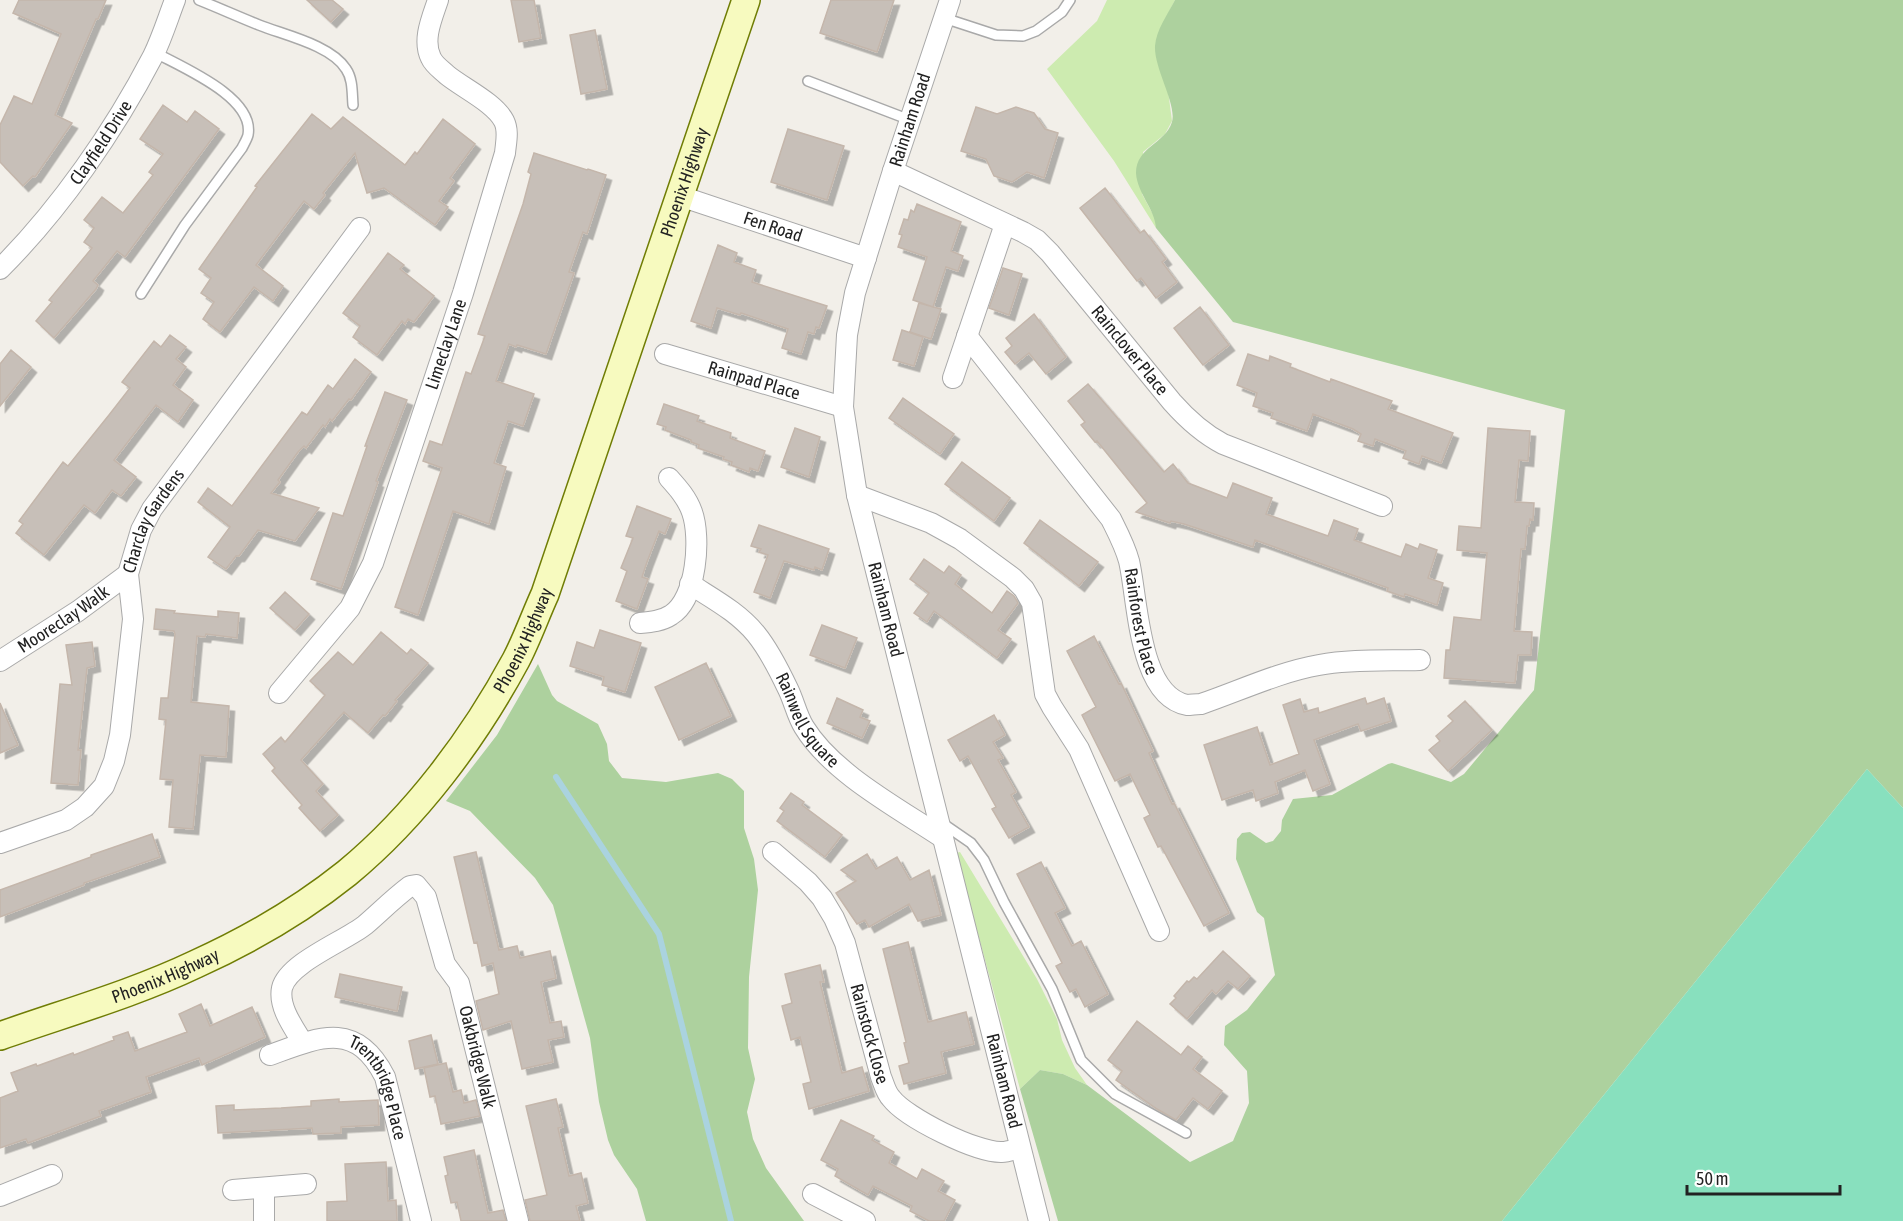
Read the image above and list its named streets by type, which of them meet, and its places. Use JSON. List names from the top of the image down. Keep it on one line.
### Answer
{"streets":{"main road":["Phoenix Highway"],"street":["Rainham Road","Clayfield Drive","Fen Road","Limeclay Lane","Rainclover Place","Rainpad Place","Charclay Gardens","Mooreclay Walk","Rainforest Place","Rainwell Square","Rainstock Close","Oakbridge Walk","Trentbridge Place"]},"crossings":[["Rainham Road","Fen Road"],["Rainham Road","Rainclover Place"],["Rainham Road","Rainpad Place"],["Rainham Road","Rainwell Square"],["Rainham Road","Rainstock Close"],["Phoenix Highway","Fen Road"],["Charclay Gardens","Mooreclay Walk"],["Oakbridge Walk","Trentbridge Place"]],"scale_bar":"50 m"}
